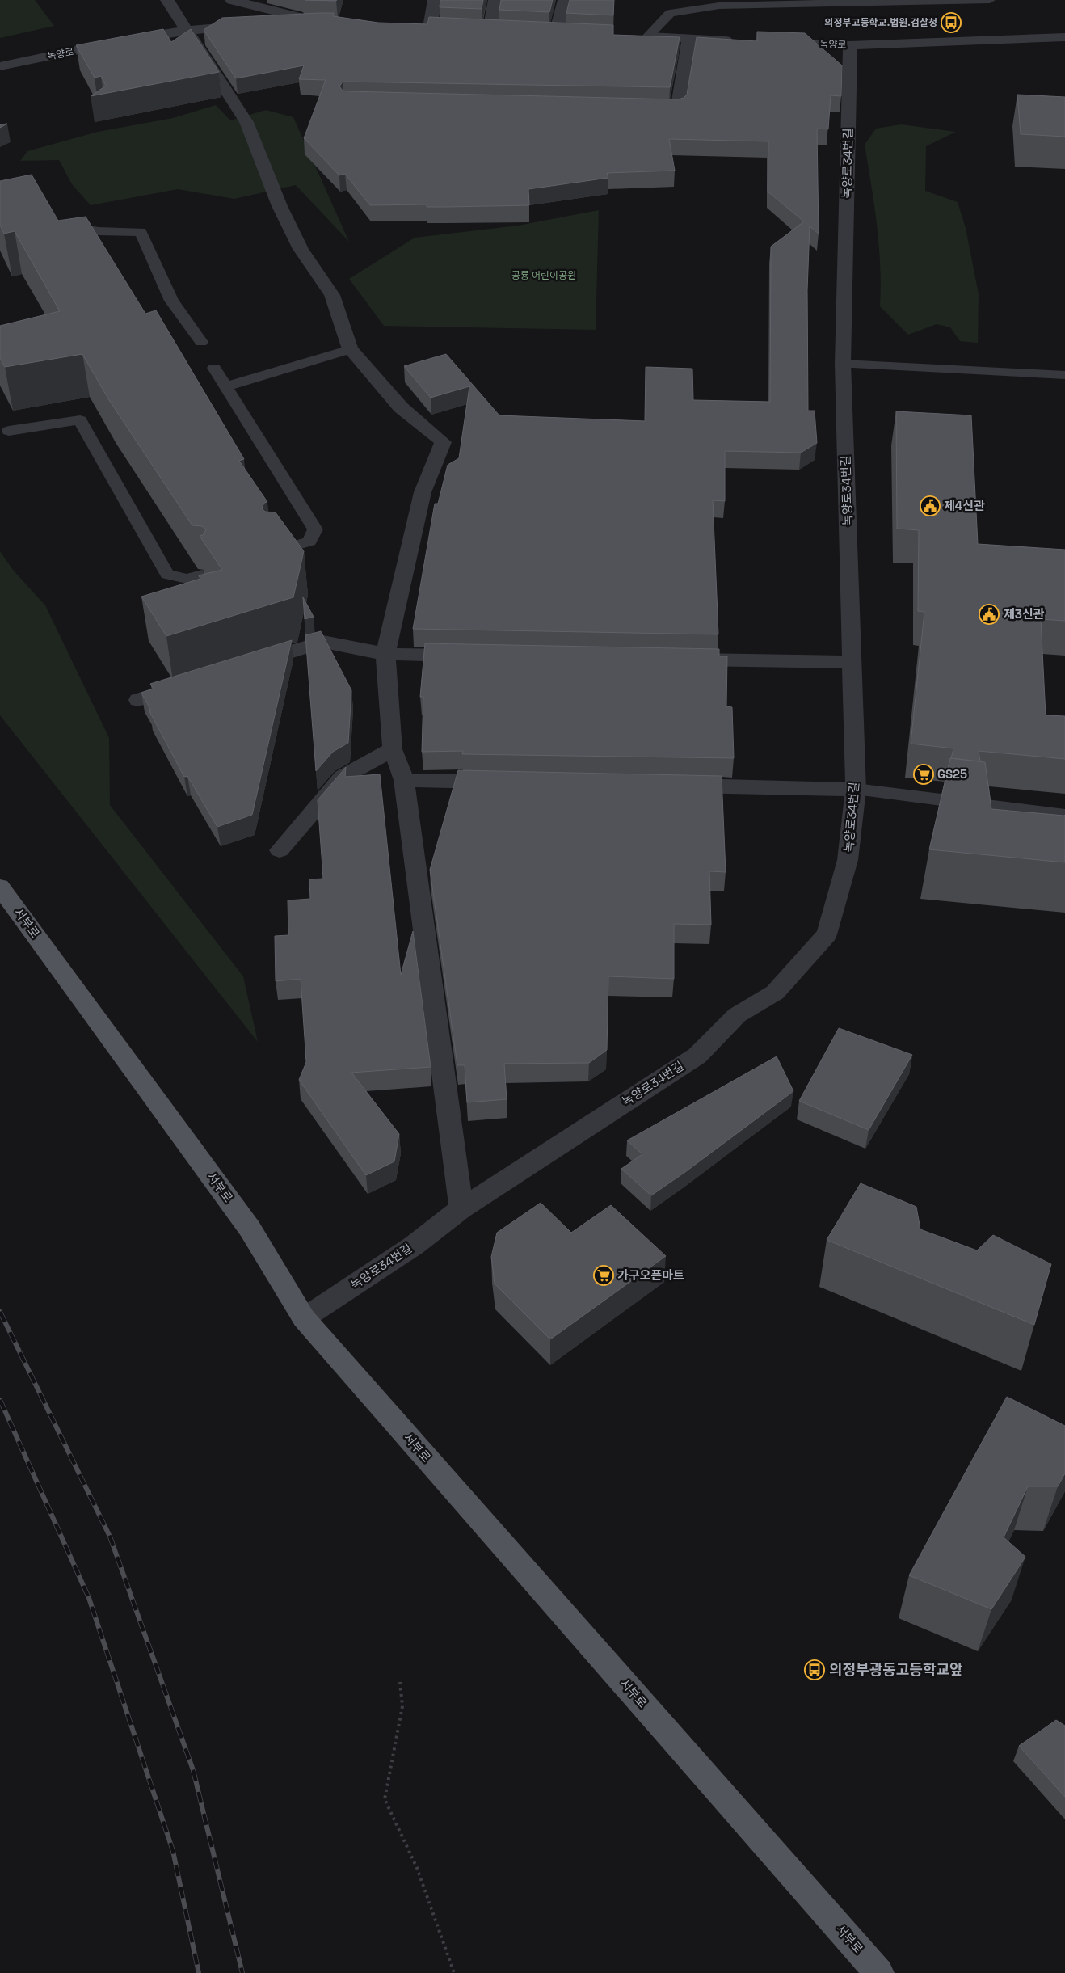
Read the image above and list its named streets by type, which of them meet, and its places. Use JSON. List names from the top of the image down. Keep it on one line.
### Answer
{"streets":{"main road":["서부로"],"street":["녹양로","녹양로34번길"]},"crossings":[["녹양로","녹양로34번길"],["녹양로34번길","서부로"]],"parks":["공룡 어린이공원"],"places":{"bus stop":["의정부고등학교.법원.검찰청","의정부광동고등학교앞"],"public building":["제4신관","제3신관"],"supermarket":["GS25","가구오픈마트"]}}
